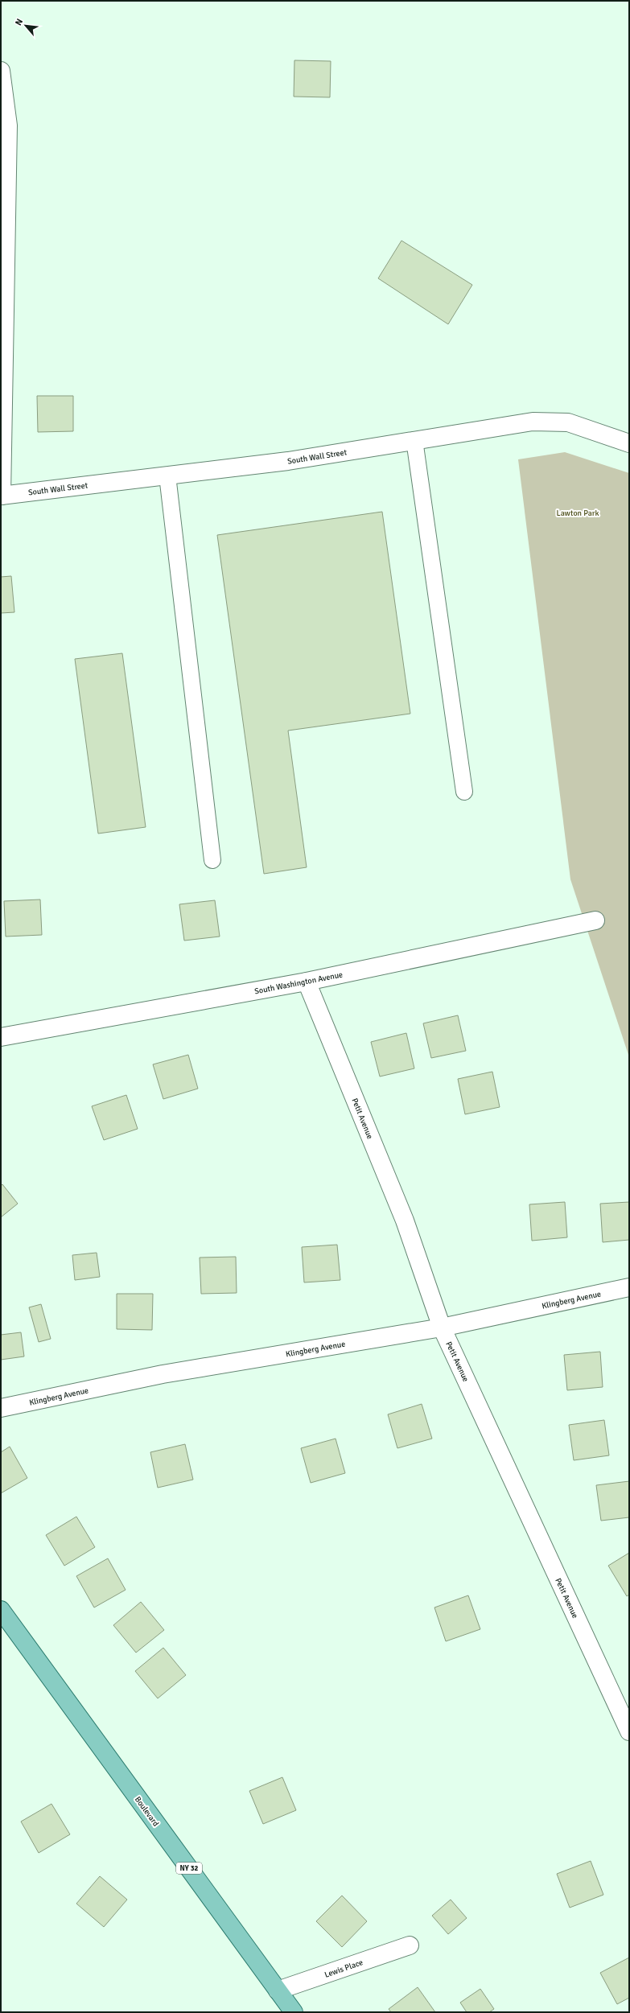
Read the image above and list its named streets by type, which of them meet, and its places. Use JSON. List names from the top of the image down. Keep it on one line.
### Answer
{"streets":{"main road":["Boulevard","NY 32"],"street":["South Wall Street","South Washington Avenue","Petit Avenue","Klingberg Avenue","Lewis Place"]},"crossings":[["South Washington Avenue","Petit Avenue"],["Petit Avenue","Klingberg Avenue"],["Boulevard","Lewis Place"]],"parks":["Lawton Park"],"north":"top left"}
